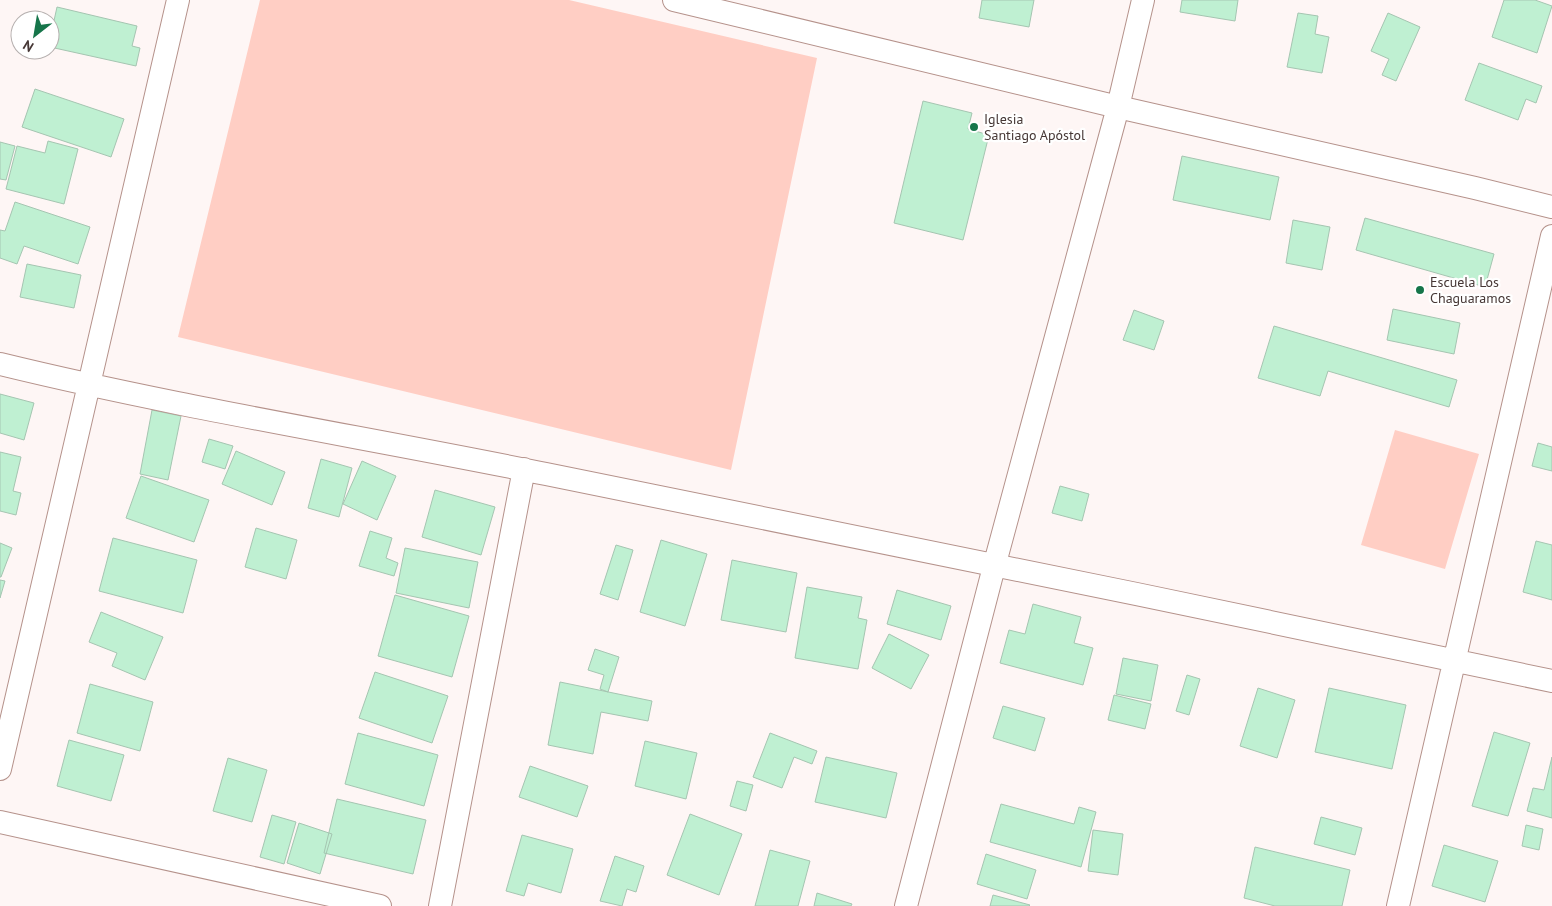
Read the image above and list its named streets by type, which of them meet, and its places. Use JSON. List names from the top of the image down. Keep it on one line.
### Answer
{"places":["Iglesia Santiago Apóstol","Escuela Los Chaguaramos"],"north":"bottom left"}
